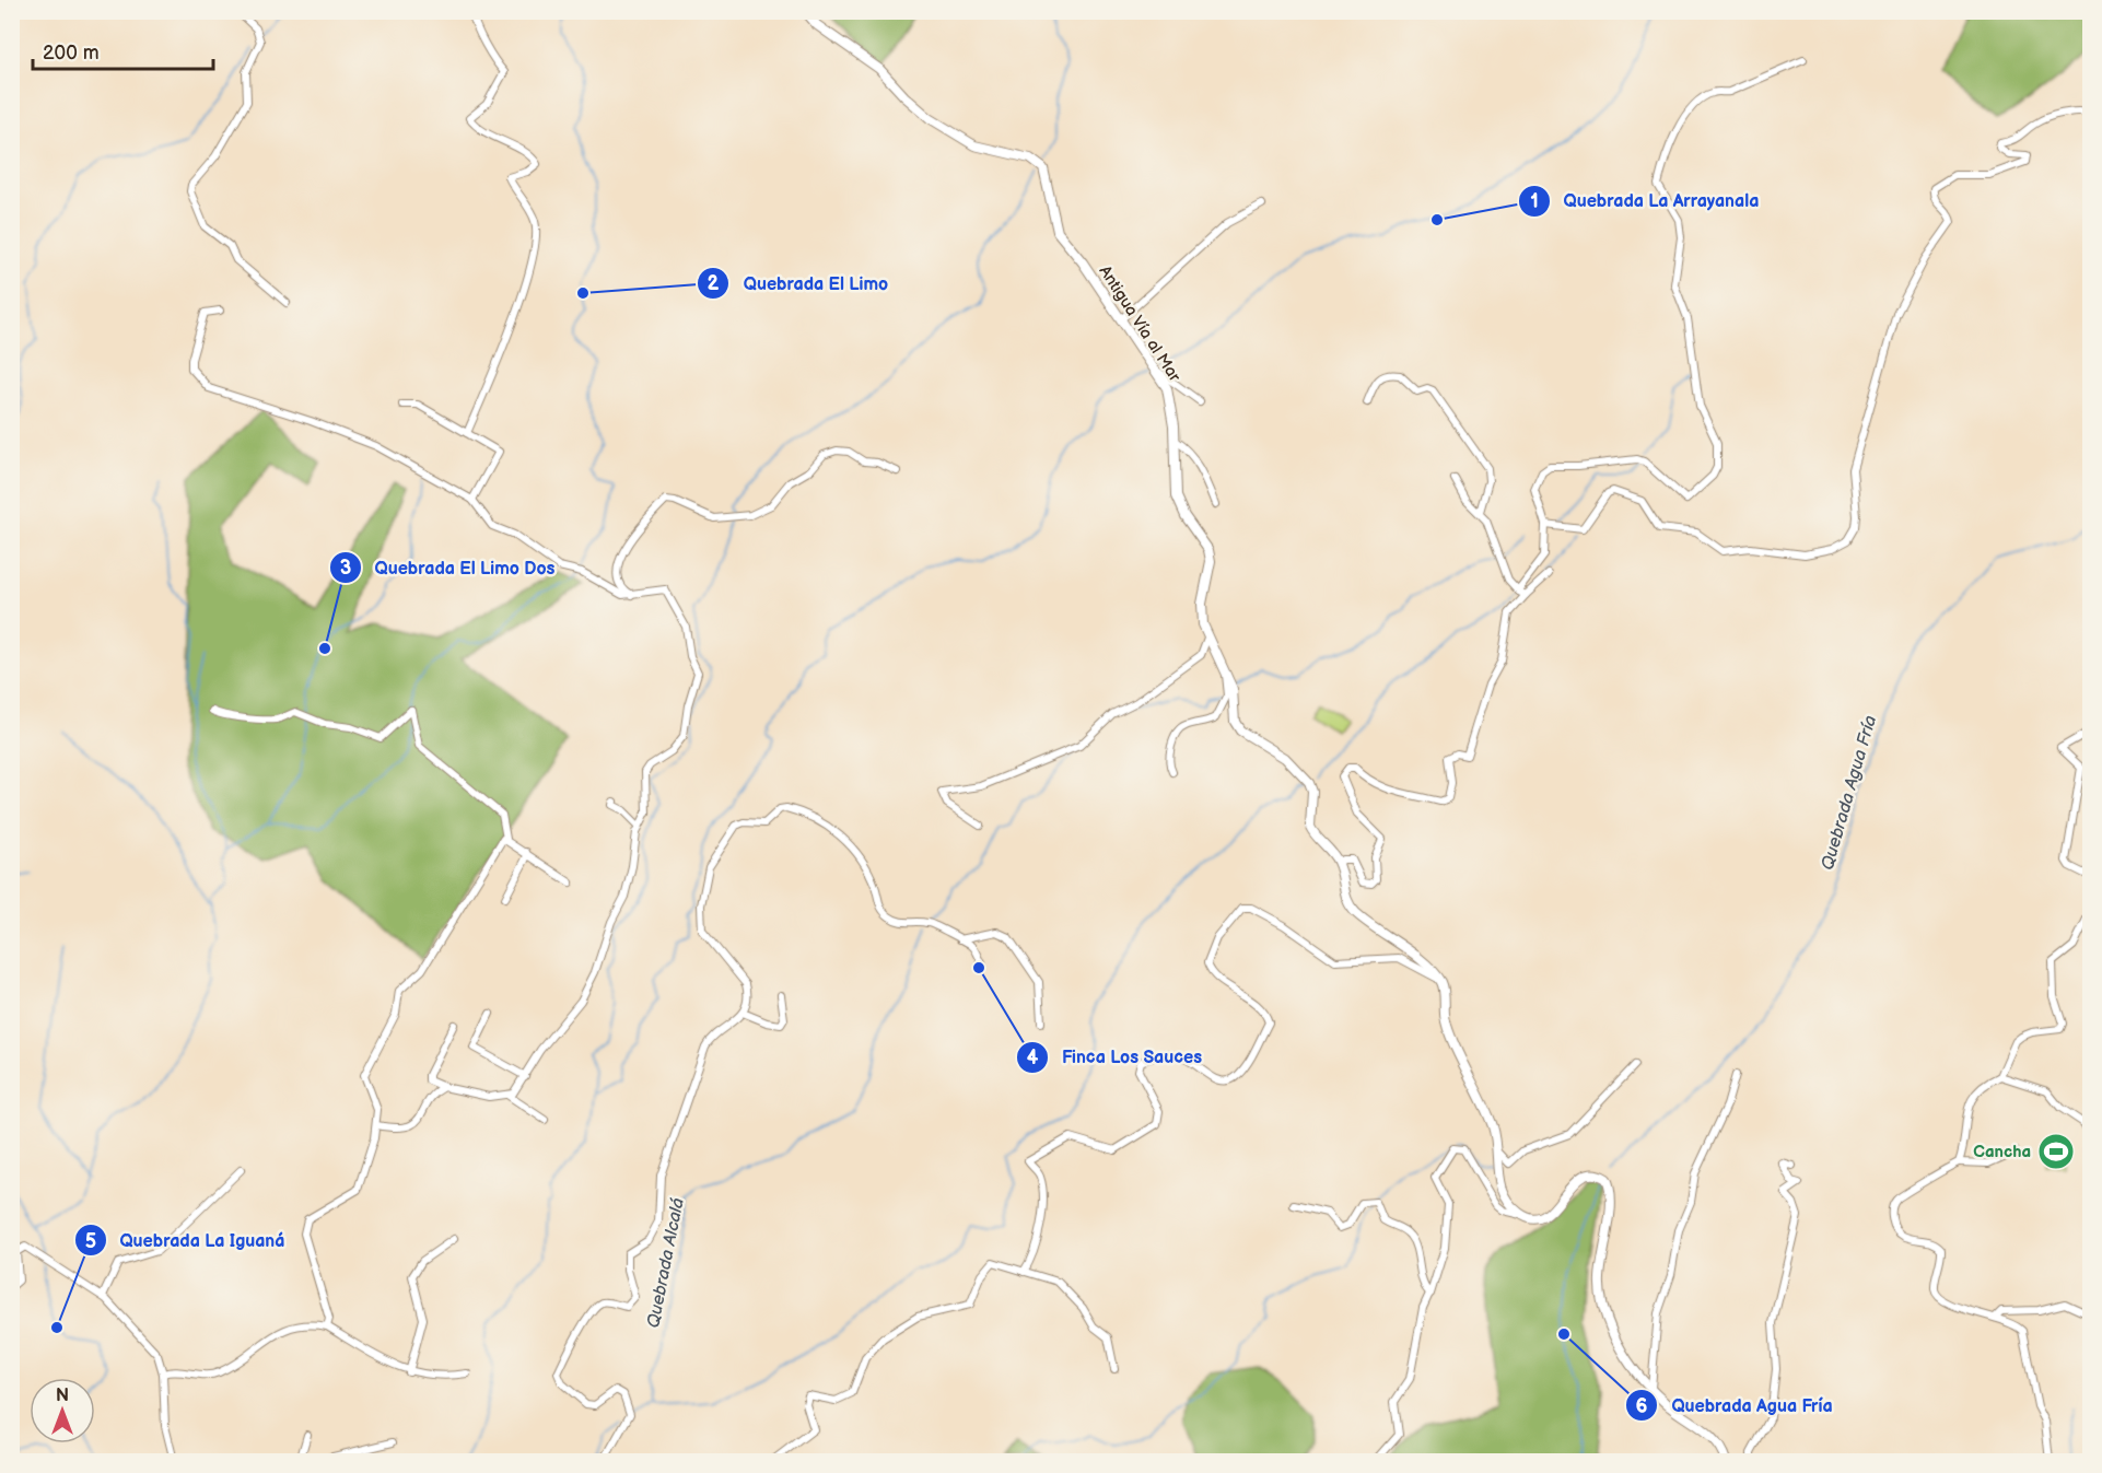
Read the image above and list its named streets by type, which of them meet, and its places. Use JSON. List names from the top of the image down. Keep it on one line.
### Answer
{"streets":{"main road":["Antigua Vía al Mar"]},"water":["Quebrada Agua Fría","Quebrada Alcalá"],"places":{"other":["Quebrada La Arrayanala","Quebrada El Limo","Quebrada El Limo Dos","Finca Los Sauces","Quebrada La Iguaná","Quebrada Agua Fría"],"sports":["Cancha"]},"scale_bar":"200 m","north":"top"}
